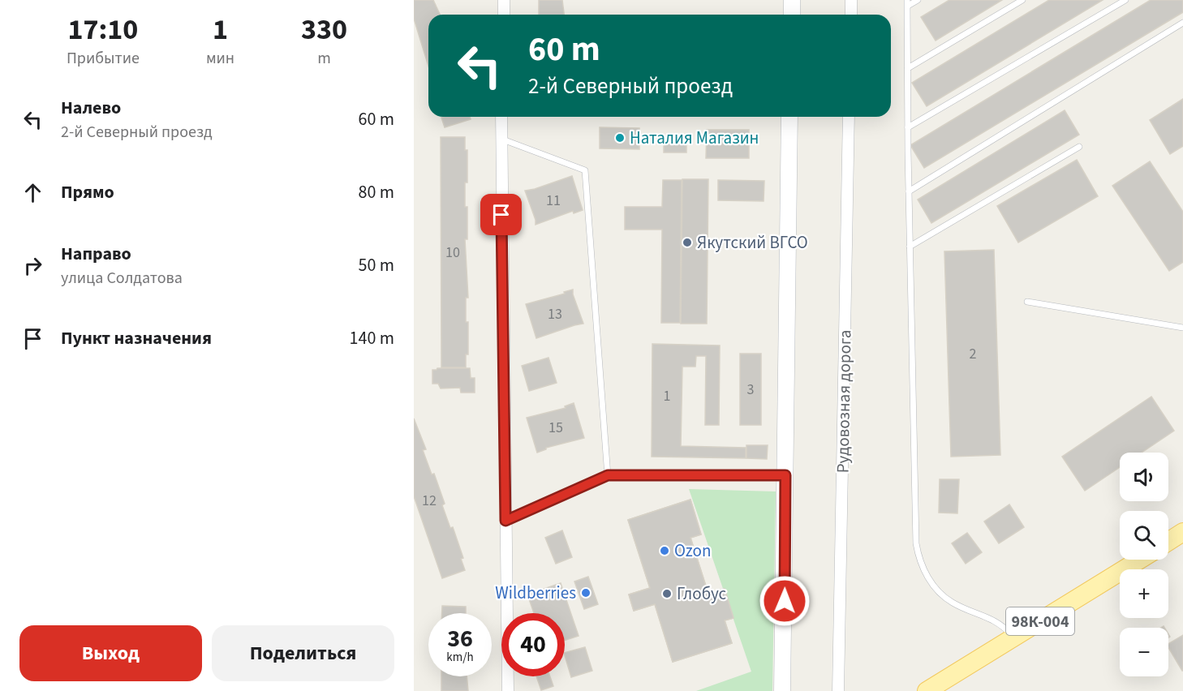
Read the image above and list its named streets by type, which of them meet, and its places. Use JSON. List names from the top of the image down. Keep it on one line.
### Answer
{"streets":{"main road":["98К-004"],"street":["Рудовозная дорога"]},"places":["Наталия Магазин","Якутский ВГСО","Ozon","Wildberries","Глобус"],"house_numbers":["11","10","13","2","3","1","15","12"],"page":{"eta":["17:10","Прибытие","1","мин","330","m"],"turn":["60 m","2-й Северный проезд"],"list":[{"name":"Налево","note":"2-й Северный проезд","value":"60 m"},{"name":"Прямо","value":"80 m"},{"name":"Направо","note":"улица Солдатова","value":"50 m"},{"name":"Пункт назначения","value":"140 m"}],"map_buttons":["+","−"],"speed":"36 km/h","limit":"40","buttons":["Выход","Поделиться"]}}
